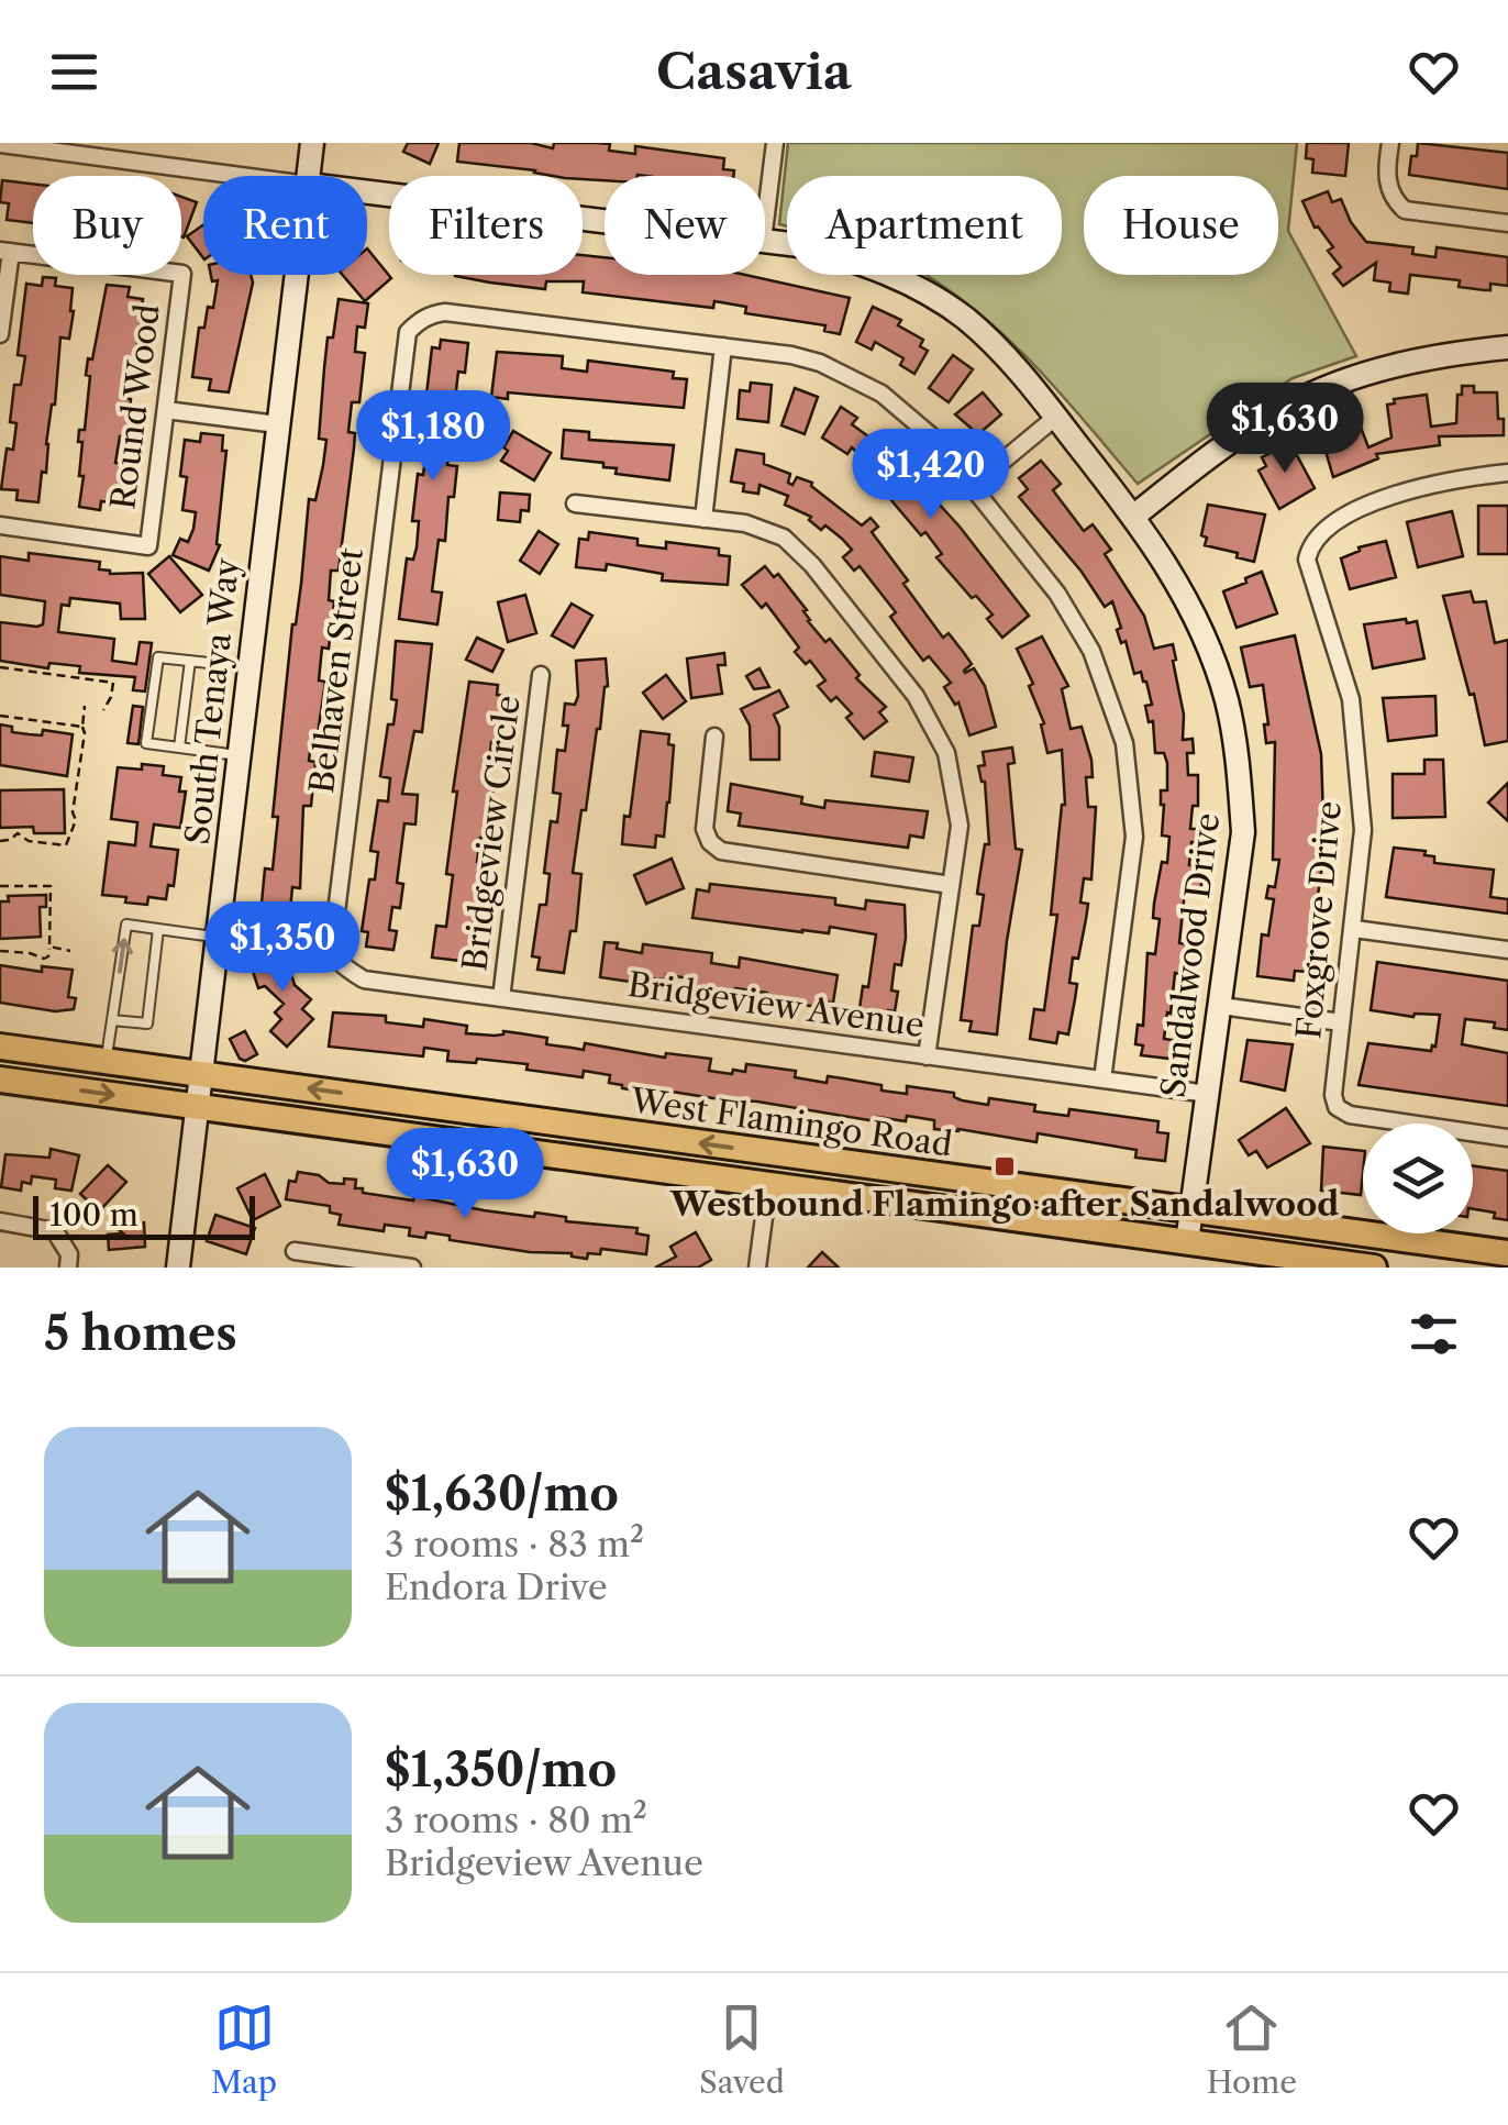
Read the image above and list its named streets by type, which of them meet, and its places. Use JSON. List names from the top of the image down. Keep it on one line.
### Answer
{"streets":{"main road":["West Flamingo Road"],"street":["Round Wood","Belhaven Street","South Tenaya Way","Bridgeview Circle","Foxgrove Drive","Sandalwood Drive","Bridgeview Avenue"]},"crossings":[["Belhaven Street","Bridgeview Avenue"],["South Tenaya Way","West Flamingo Road"],["Bridgeview Circle","Bridgeview Avenue"],["Sandalwood Drive","Bridgeview Avenue"],["Sandalwood Drive","West Flamingo Road"]],"places":{"transit":["Westbound Flamingo after Sandalwood"]},"scale_bar":"100 m","page":{"header":"Casavia","chip":["Buy","Rent","Filters","New","Apartment","House"],"price":["$1,630","$1,180","$1,420","$1,350","$1,630"],"scale":"100 m","heading":"5 homes","list":[{"name":"$1,630/mo","note":"3 rooms · 83 m² · Endora Drive"},{"name":"$1,350/mo","note":"3 rooms · 80 m² · Bridgeview Avenue"}],"tabs":["Map","Saved","Home"]}}
